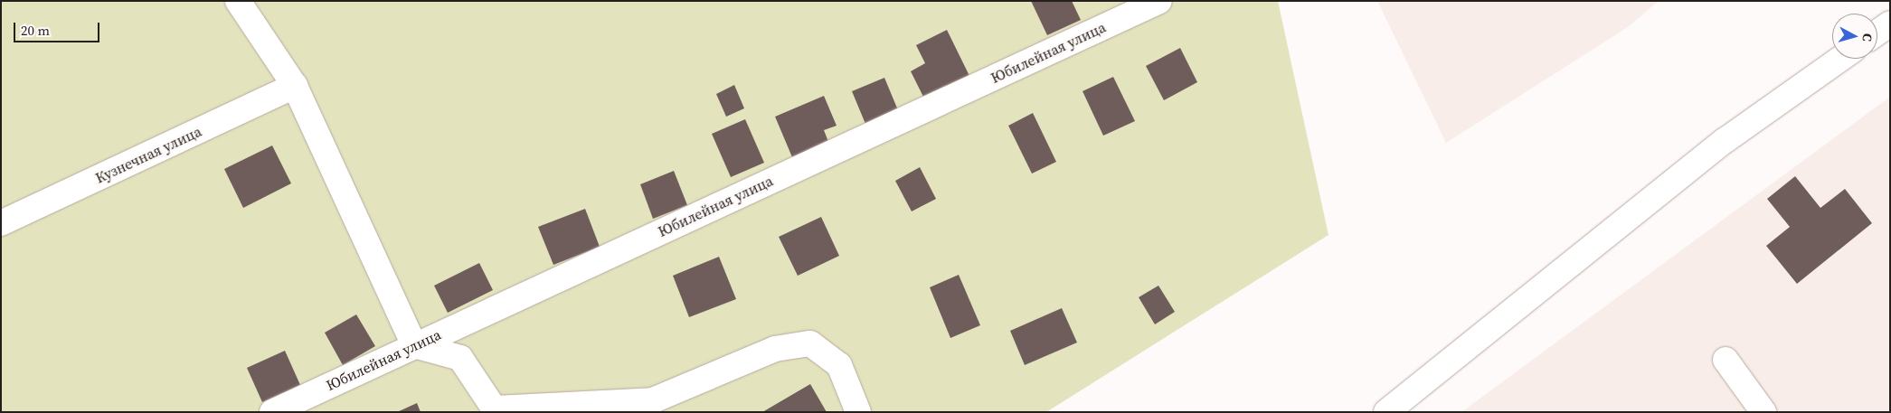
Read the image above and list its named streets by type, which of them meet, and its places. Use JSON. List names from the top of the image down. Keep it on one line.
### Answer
{"streets":{"street":["Юбилейная улица","Кузнечная улица"]},"scale_bar":"20 m","north":"right"}
